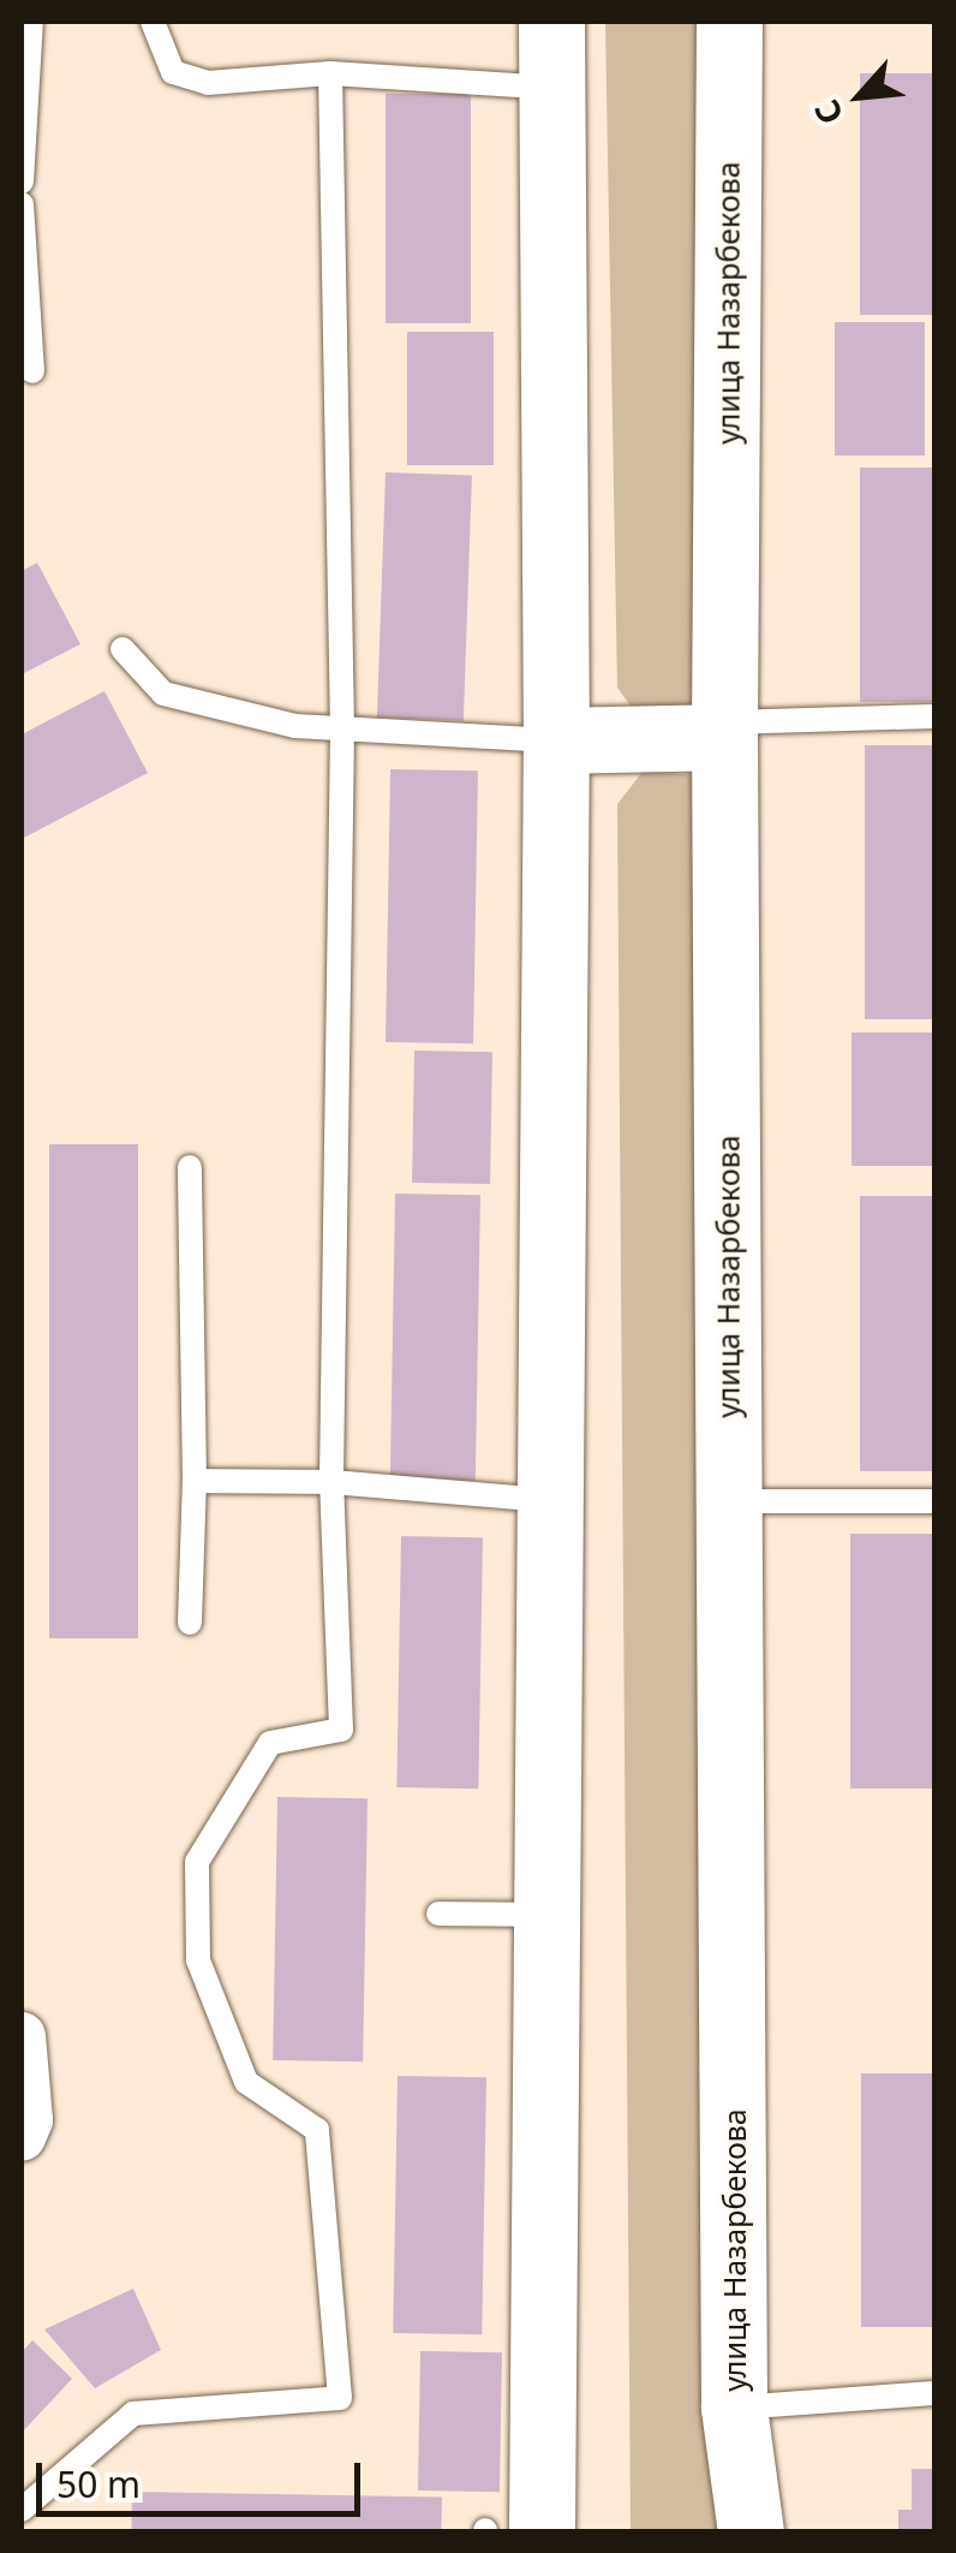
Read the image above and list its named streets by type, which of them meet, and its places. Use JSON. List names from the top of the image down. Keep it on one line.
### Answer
{"streets":{"street":["улица Назарбекова"]},"scale_bar":"50 m","north":"bottom left"}
